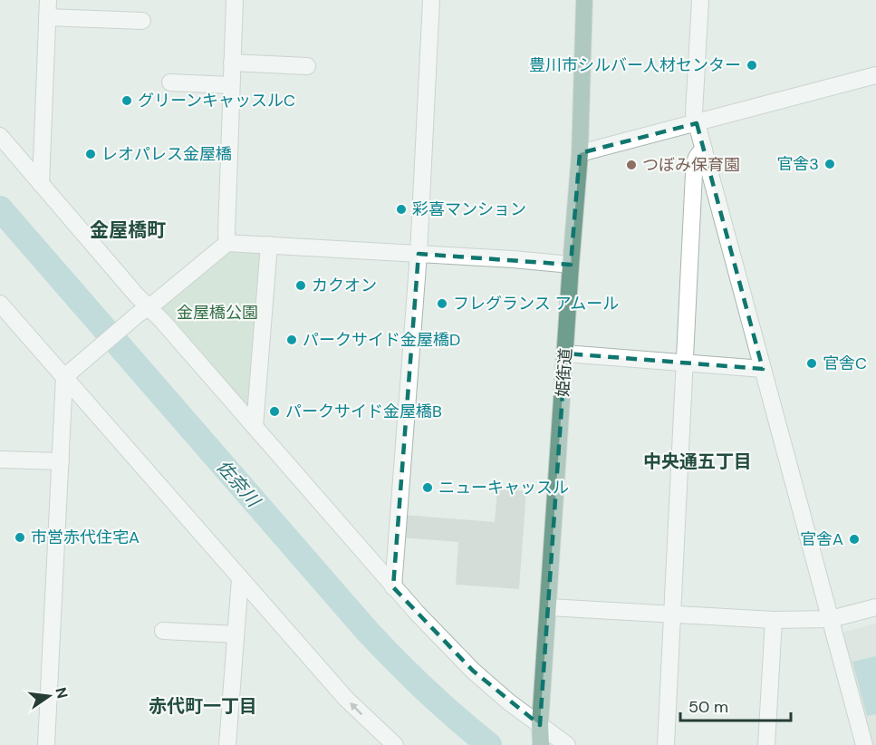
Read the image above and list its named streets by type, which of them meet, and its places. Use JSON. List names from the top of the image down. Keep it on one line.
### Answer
{"streets":{"main road":["姫街道"]},"districts":["金屋橋町","中央通五丁目","赤代町一丁目"],"water":["佐奈川"],"parks":["金屋橋公園"],"places":["豊川市シルバー人材センター","グリーンキャッスルC","レオパレス金屋橋","官舎3","つぼみ保育園","彩喜マンション","カクオン","フレグランス アムール","パークサイド金屋橋D","官舎C","パークサイド金屋橋B","ニューキャッスル","市営赤代住宅A","官舎A"],"scale_bar":"50 m","north":"right"}
